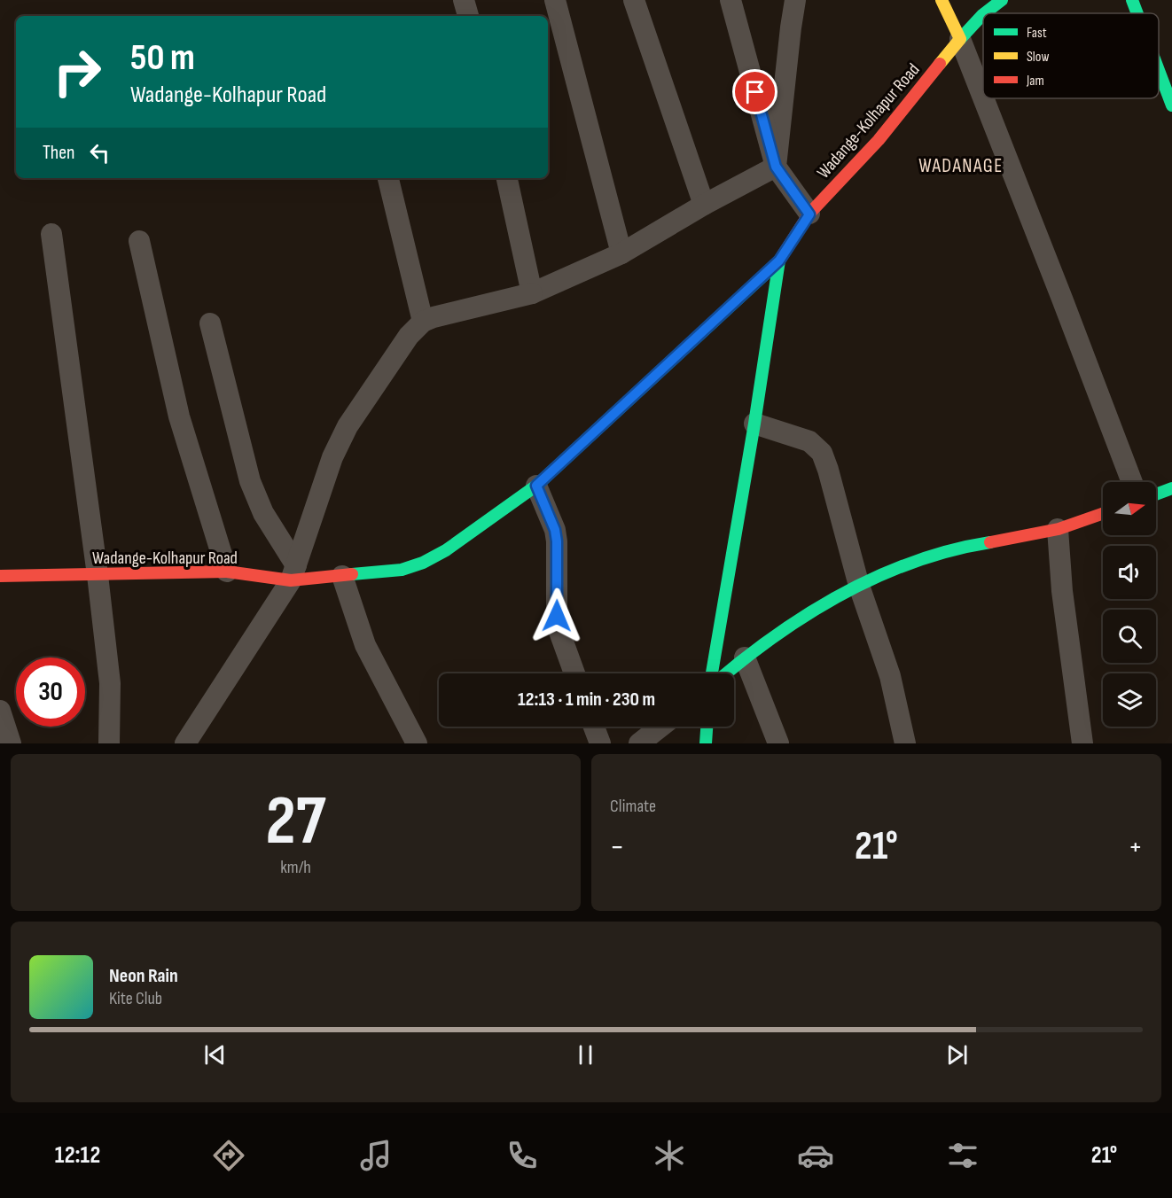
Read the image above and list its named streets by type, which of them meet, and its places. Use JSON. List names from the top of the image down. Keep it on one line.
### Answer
{"streets":{"main road":["Wadange-Kolhapur Road"]},"districts":["WADANAGE"],"legend":["Fast","Slow","Jam"],"north":"right","page":{"turn":["50 m","Wadange-Kolhapur Road"],"then":"Then","limit":"30","trip":"12:13 · 1 min · 230 m","tile":[["27","km/h"],"Climate"],"heat":["−","21°","+"],"song":["Neon Rain","Kite Club"],"tabs":["12:12","21°"]}}
